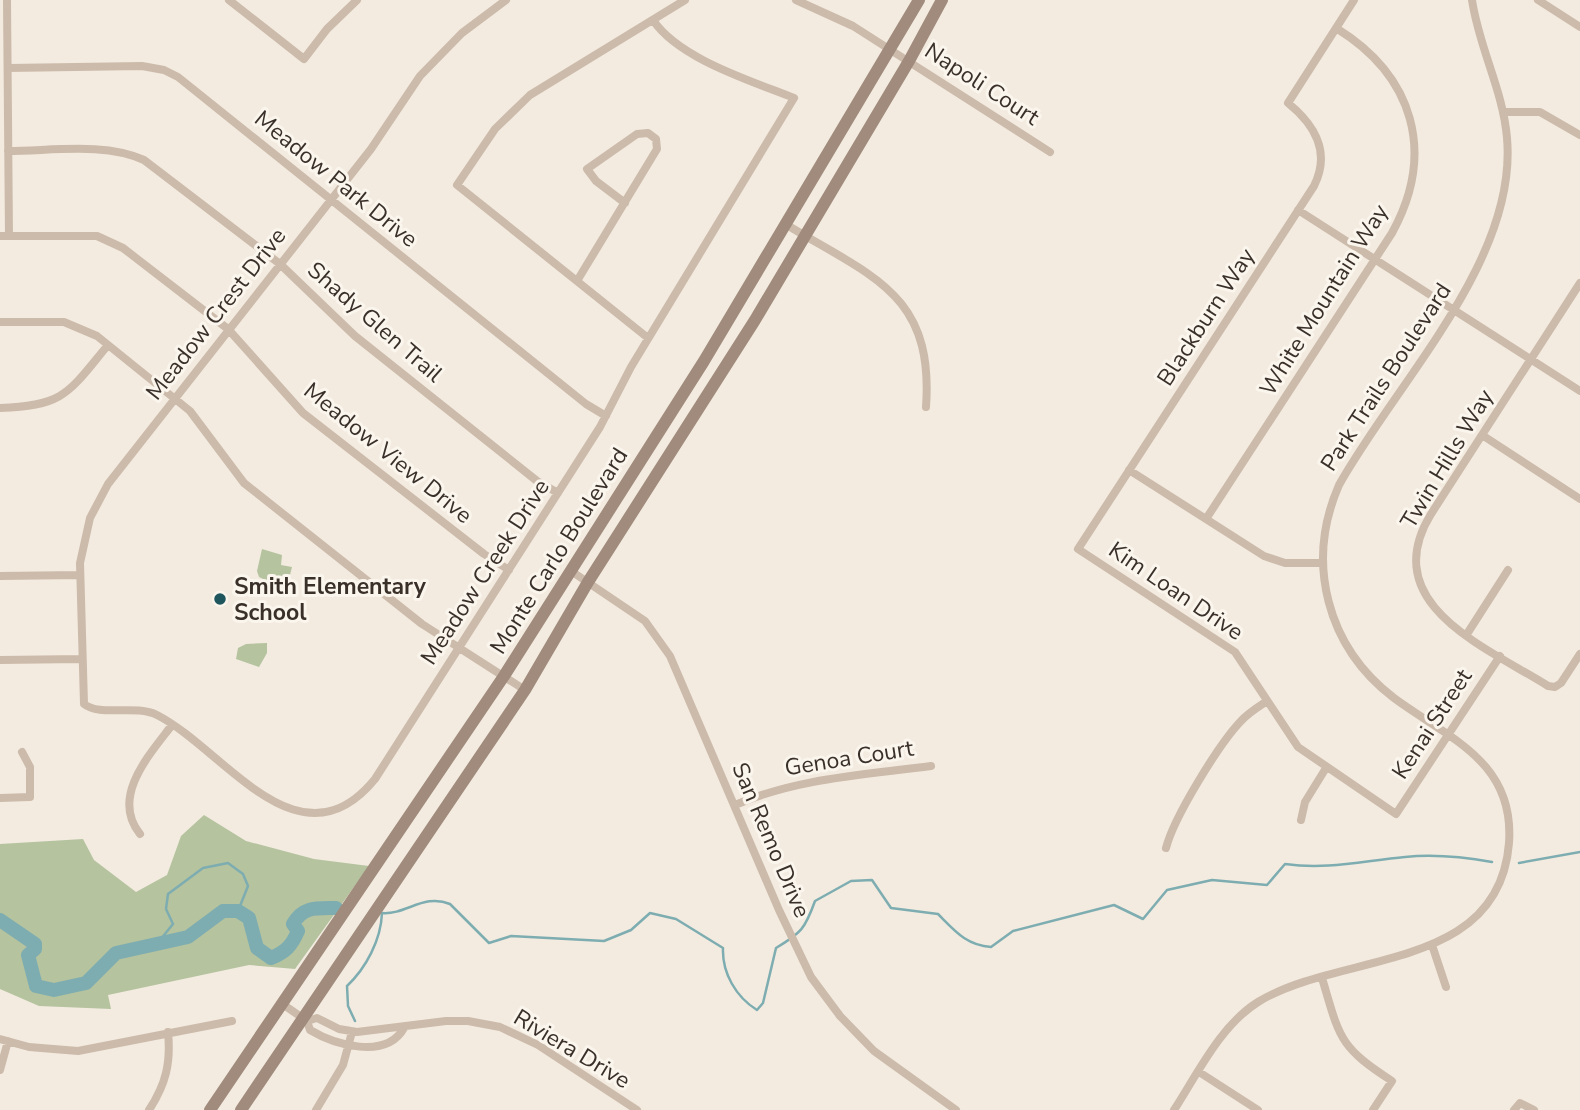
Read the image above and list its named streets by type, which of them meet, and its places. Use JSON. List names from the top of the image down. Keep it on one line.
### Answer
{"streets":{"main road":["Monte Carlo Boulevard"],"street":["Napoli Court","Meadow Park Drive","White Mountain Way","Meadow Crest Drive","Blackburn Way","Shady Glen Trail","Park Trails Boulevard","Meadow View Drive","Twin Hills Way","Meadow Creek Drive","Kim Loan Drive","Kenai Street","Genoa Court","San Remo Drive","Riviera Drive"]},"crossings":[["Napoli Court","Monte Carlo Boulevard"],["Meadow Park Drive","Meadow Crest Drive"],["Meadow Park Drive","Meadow Creek Drive"],["White Mountain Way","Blackburn Way"],["Meadow Crest Drive","Shady Glen Trail"],["Meadow Crest Drive","Meadow View Drive"],["Meadow Crest Drive","Meadow Creek Drive"],["Blackburn Way","Kim Loan Drive"],["Shady Glen Trail","Meadow Creek Drive"],["Park Trails Boulevard","Kenai Street"],["Meadow View Drive","Meadow Creek Drive"],["Twin Hills Way","Kenai Street"],["Monte Carlo Boulevard","San Remo Drive"],["Monte Carlo Boulevard","Riviera Drive"],["Kim Loan Drive","Kenai Street"],["Genoa Court","San Remo Drive"]],"places":["Smith Elementary School"]}
